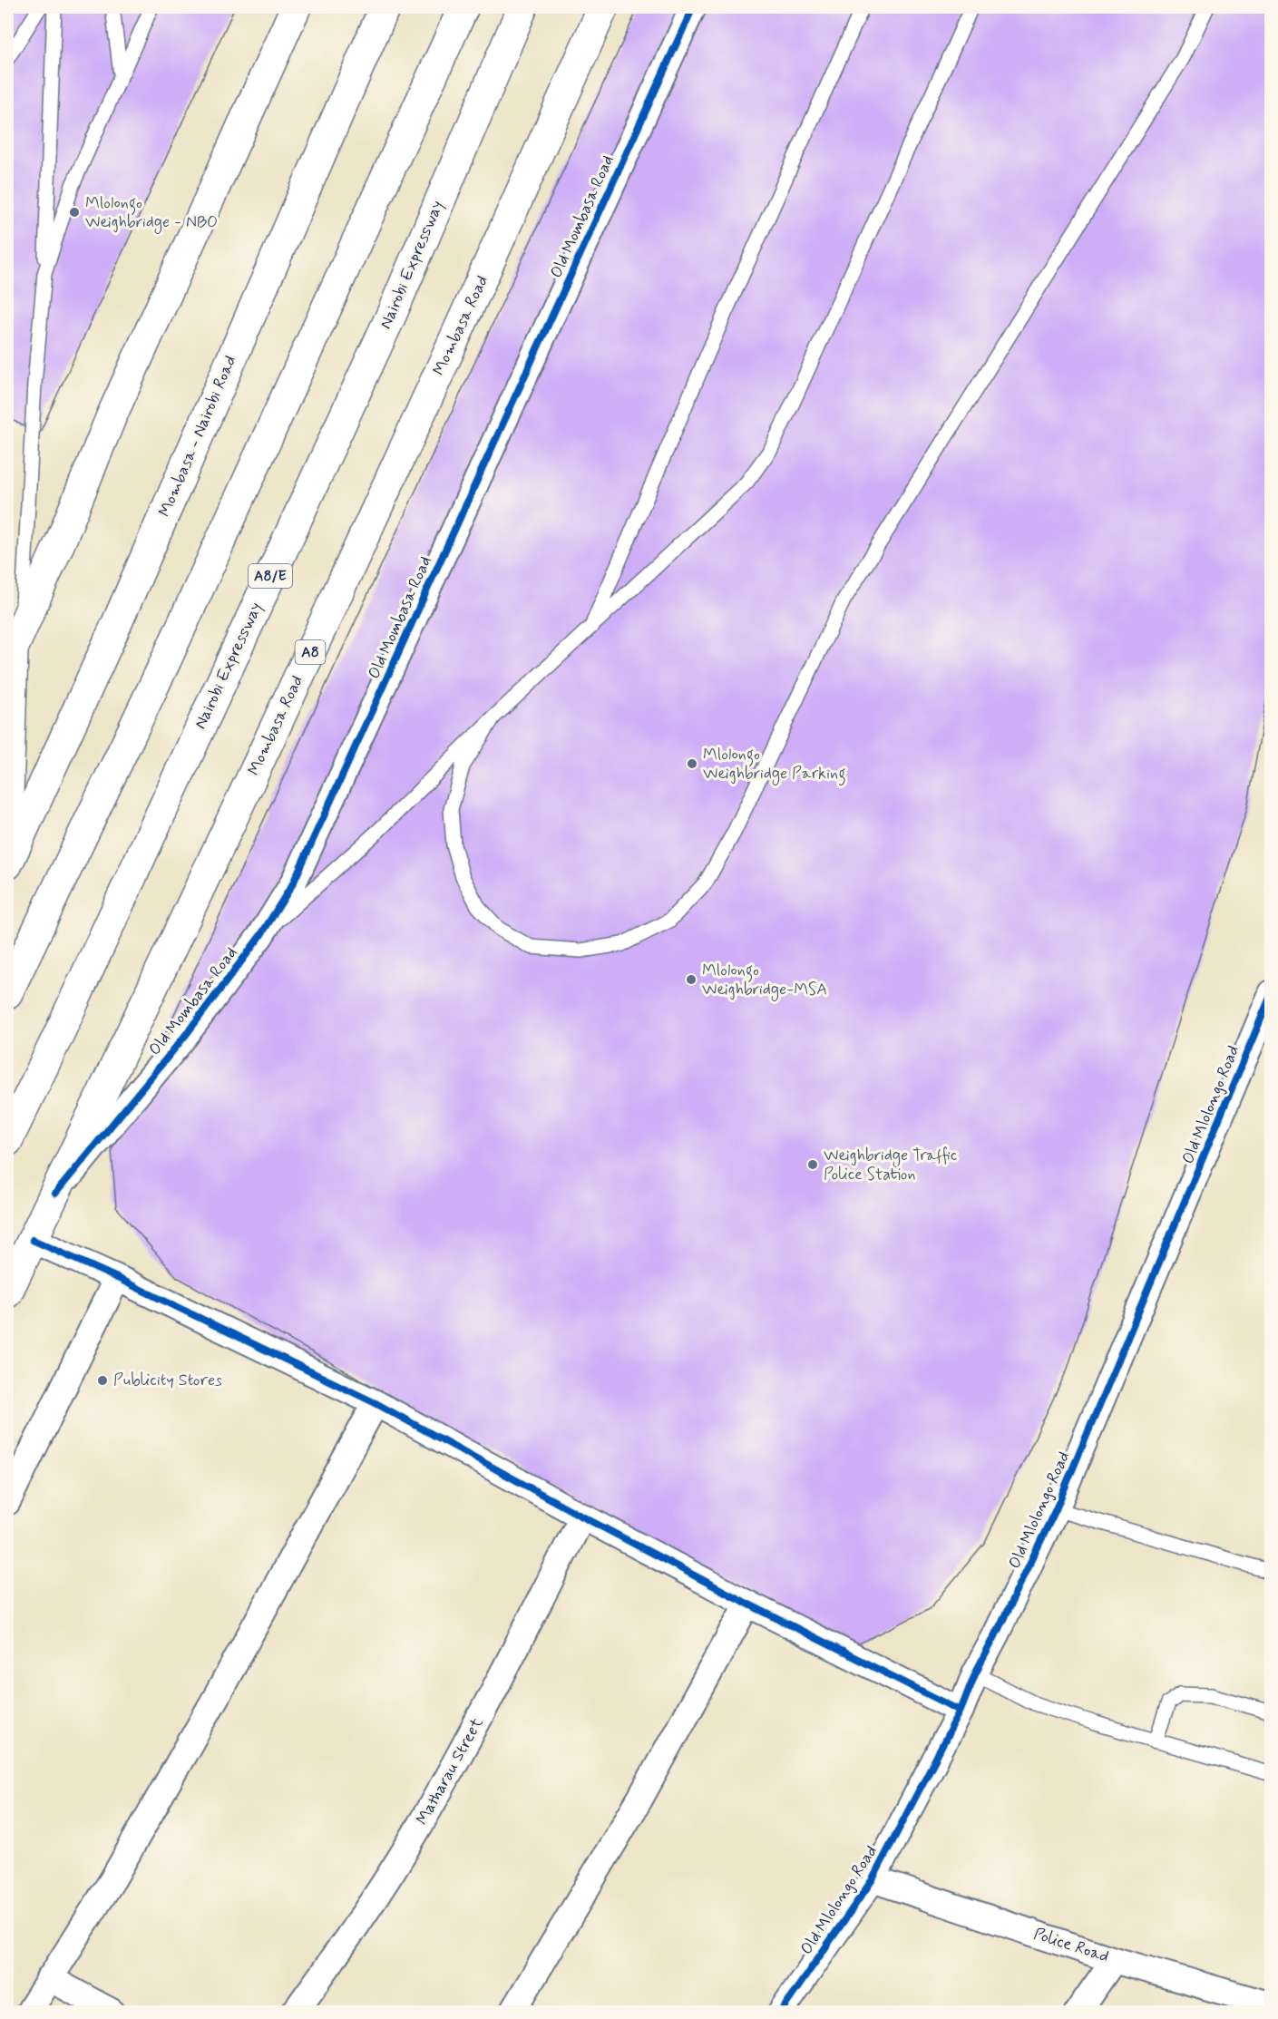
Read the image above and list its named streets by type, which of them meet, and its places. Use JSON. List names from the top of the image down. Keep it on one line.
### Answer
{"streets":{"main road":["Nairobi Expressway","Mombasa Road","Mombasa - Nairobi Road","A8/E","A8"],"street":["Old Mombasa Road","Old Mlolongo Road","Matharau Street","Police Road"]},"crossings":[["Old Mombasa Road","Mombasa Road"],["Old Mlolongo Road","Police Road"]],"places":["Mlolongo Weighbridge - NBO","Mlolongo Weighbridge Parking","Mlolongo Weighbridge-MSA","Weighbridge Traffic Police Station","Publicity Stores"]}
